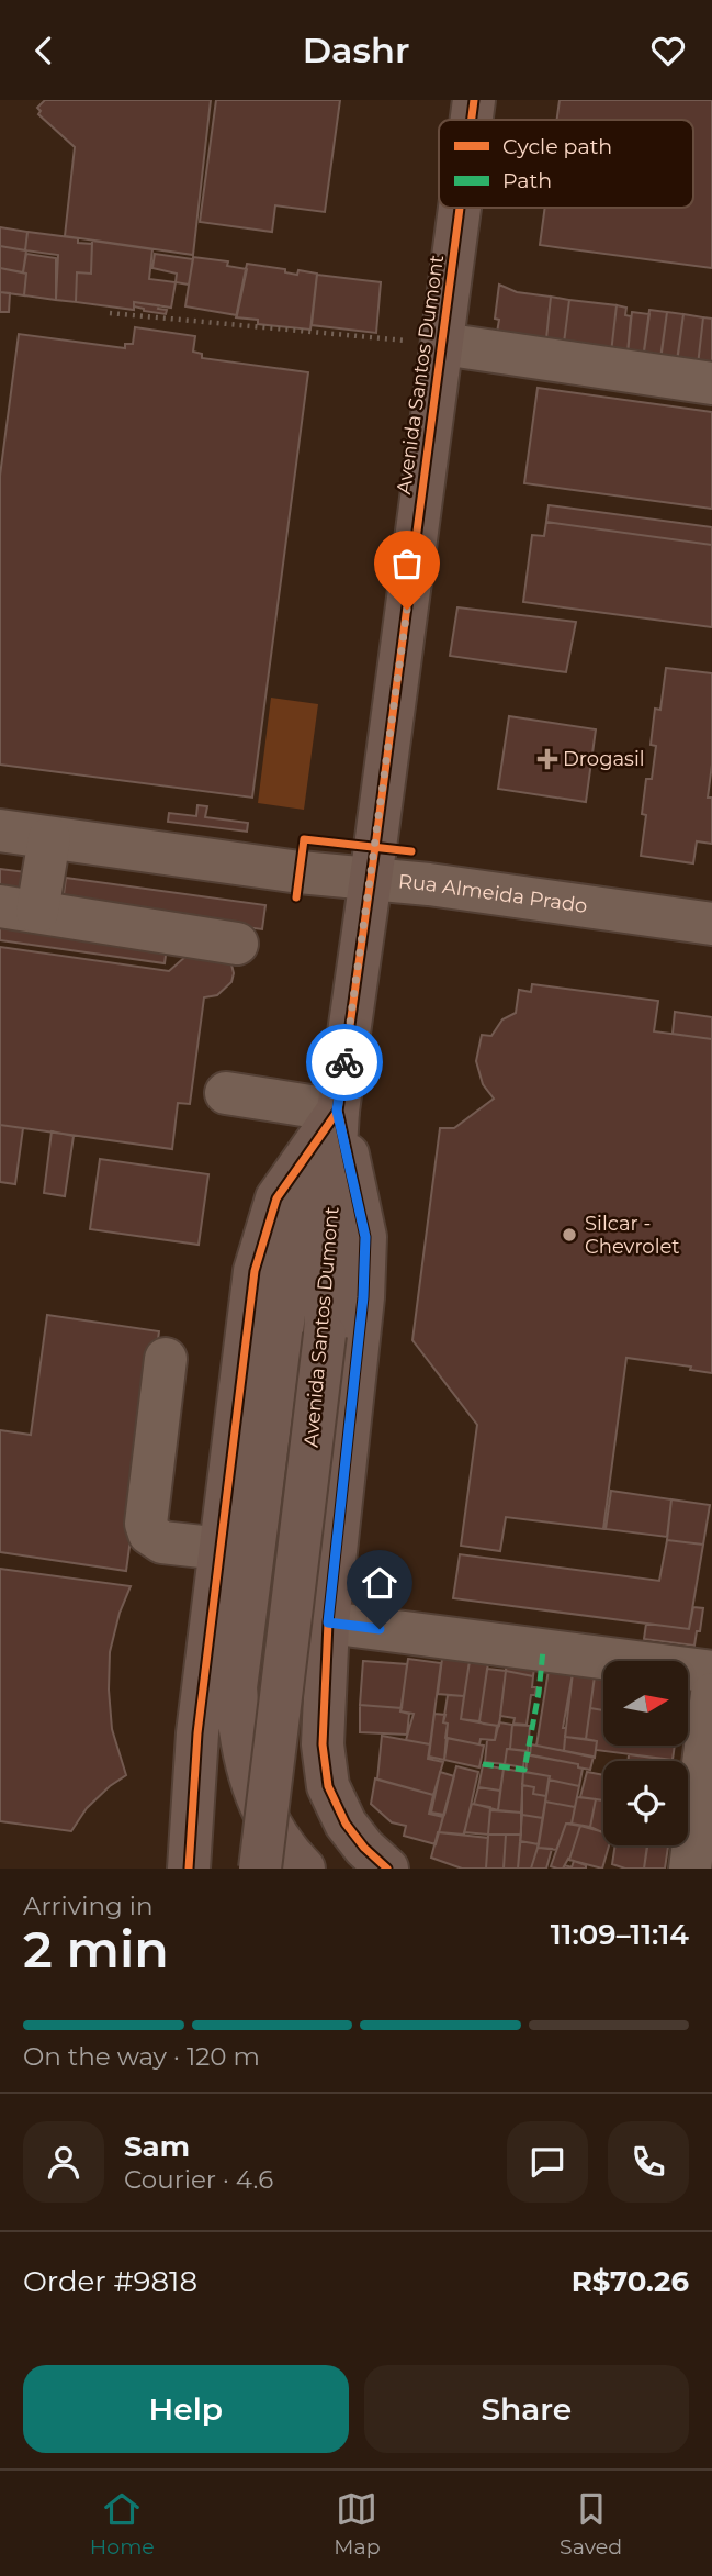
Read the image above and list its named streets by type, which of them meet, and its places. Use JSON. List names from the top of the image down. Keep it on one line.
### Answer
{"streets":{"main road":["Avenida Santos Dumont"],"street":["Rua Almeida Prado"]},"crossings":[["Avenida Santos Dumont","Rua Almeida Prado"]],"places":{"health":["Drogasil"],"other":["Silcar - Chevrolet"]},"legend":["Cycle path","Path"],"north":"right","page":{"header":"Dashr","heading":["2 min","Arriving in","11:09–11:14"],"panel":["Sam","Courier · 4.6","Order #9818","R$70.26"],"bar":"On the way · 120 m","buttons":["Help","Share"],"tabs":["Home","Map","Saved"]}}
